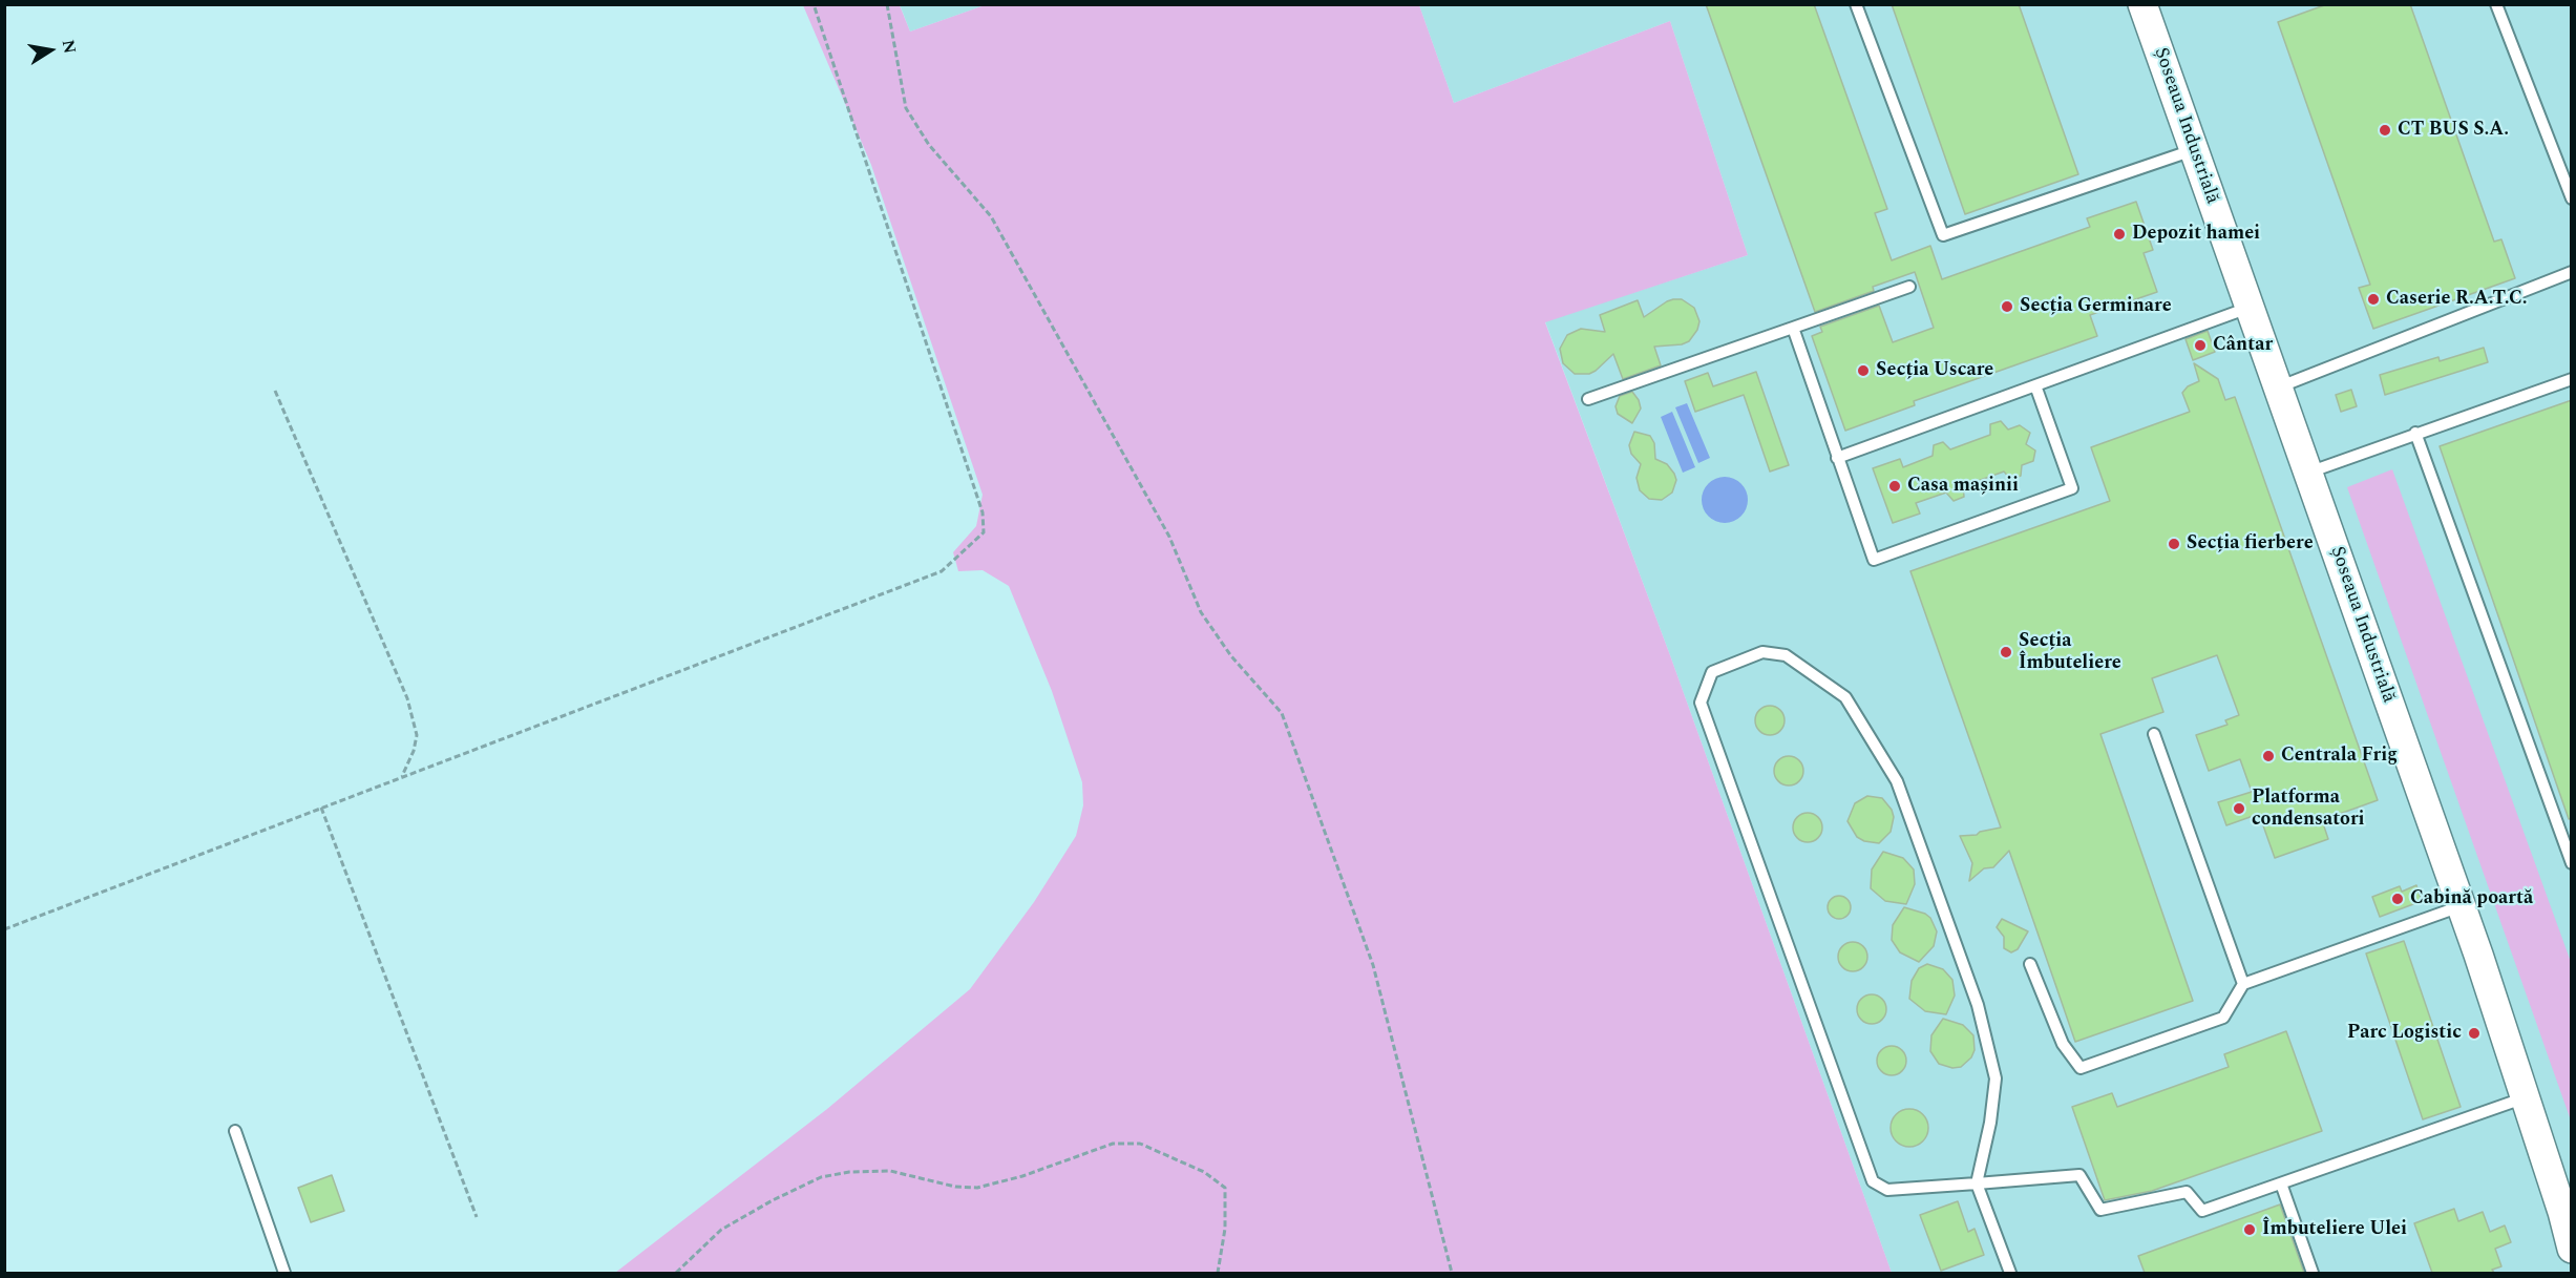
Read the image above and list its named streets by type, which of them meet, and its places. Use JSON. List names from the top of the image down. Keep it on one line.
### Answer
{"streets":{"street":["Șoseaua Industrială"]},"places":["CT BUS S.A.","Depozit hamei","Caserie R.A.T.C.","Secția Germinare","Cântar","Secția Uscare","Casa mașinii","Secția fierbere","Secția Îmbuteliere","Centrala Frig","Platforma condensatori","Cabină poartă","Parc Logistic","Îmbuteliere Ulei"],"north":"right"}
